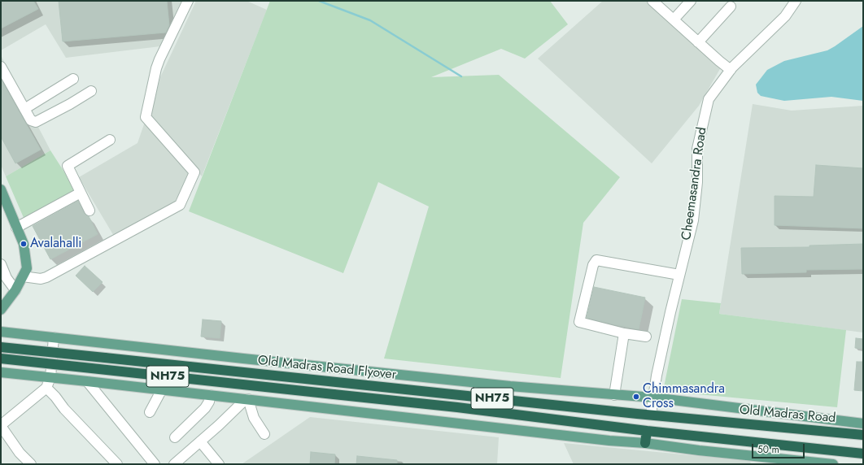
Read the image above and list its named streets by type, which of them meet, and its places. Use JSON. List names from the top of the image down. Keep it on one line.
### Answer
{"streets":{"highway":["Old Madras Road Flyover","NH75","Old Madras Road"],"street":["Cheemasandra Road"]},"crossings":[["Cheemasandra Road","Old Madras Road Flyover"],["Cheemasandra Road","Old Madras Road"],["Old Madras Road Flyover","NH75"],["Old Madras Road Flyover","Old Madras Road"]],"places":["Avalahalli","Chimmasandra Cross"],"scale_bar":"50 m"}
